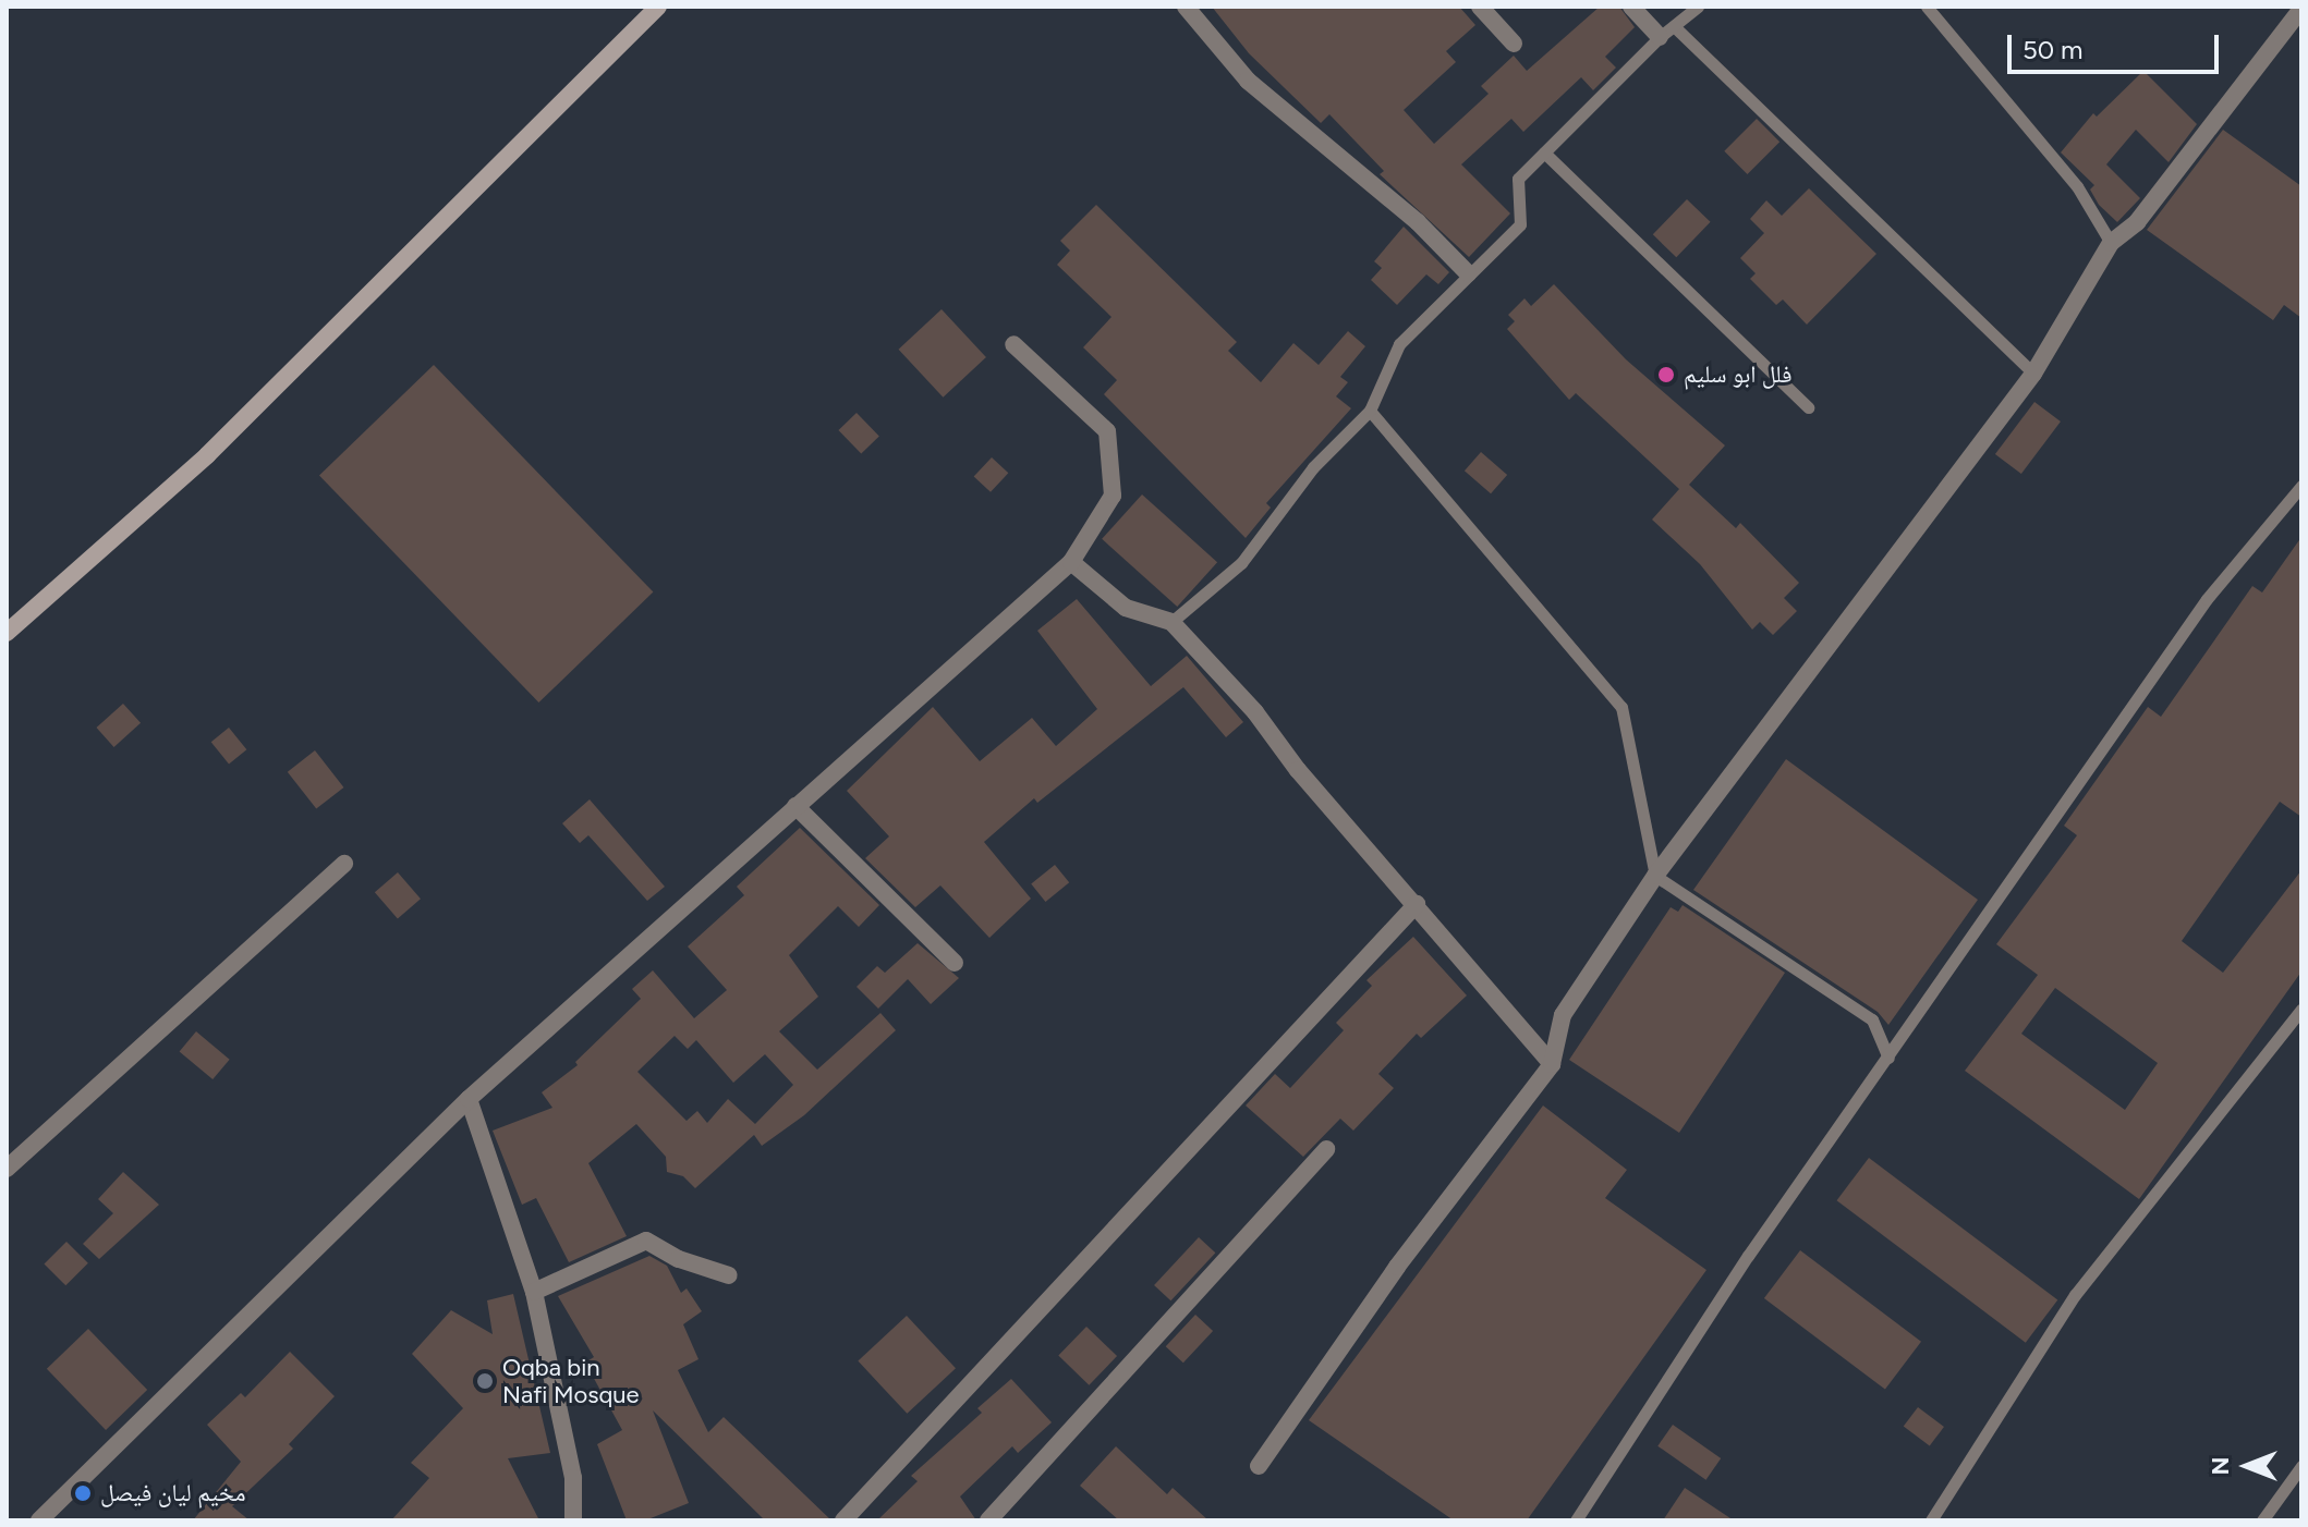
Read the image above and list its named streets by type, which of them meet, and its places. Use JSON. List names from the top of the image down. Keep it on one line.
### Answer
{"places":["فلل ابو سليم","Oqba bin Nafi Mosque","مخيم ليان فيصل"],"scale_bar":"50 m","north":"left"}
